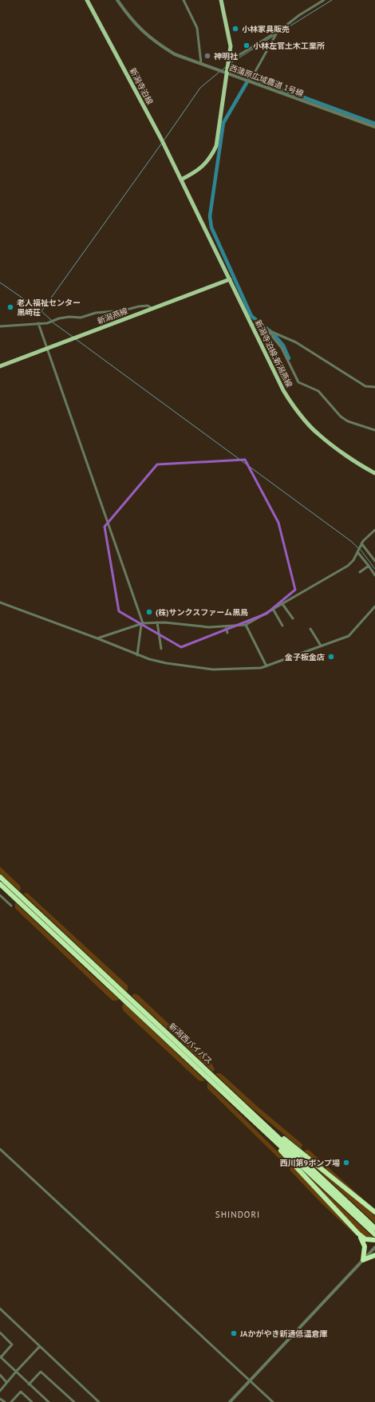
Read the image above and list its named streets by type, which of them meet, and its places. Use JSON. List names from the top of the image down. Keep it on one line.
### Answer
{"streets":{"highway":["新潟西バイパス"],"main road":["新潟寺泊線","新潟燕線","新潟寺泊線;新潟燕線"],"street":["西蒲原広域農道 1号線"]},"crossings":[["新潟寺泊線","新潟燕線"],["新潟寺泊線","新潟寺泊線;新潟燕線"],["新潟燕線","新潟寺泊線;新潟燕線"]],"districts":["SHINDORI"],"places":["小林家具販売","小林左官土木工業所","神明社","老人福祉センター 黒崎荘","(株)サンクスファーム黒鳥","金子板金店","西川第9ポンプ場","JAかがやき新通低温倉庫"]}
